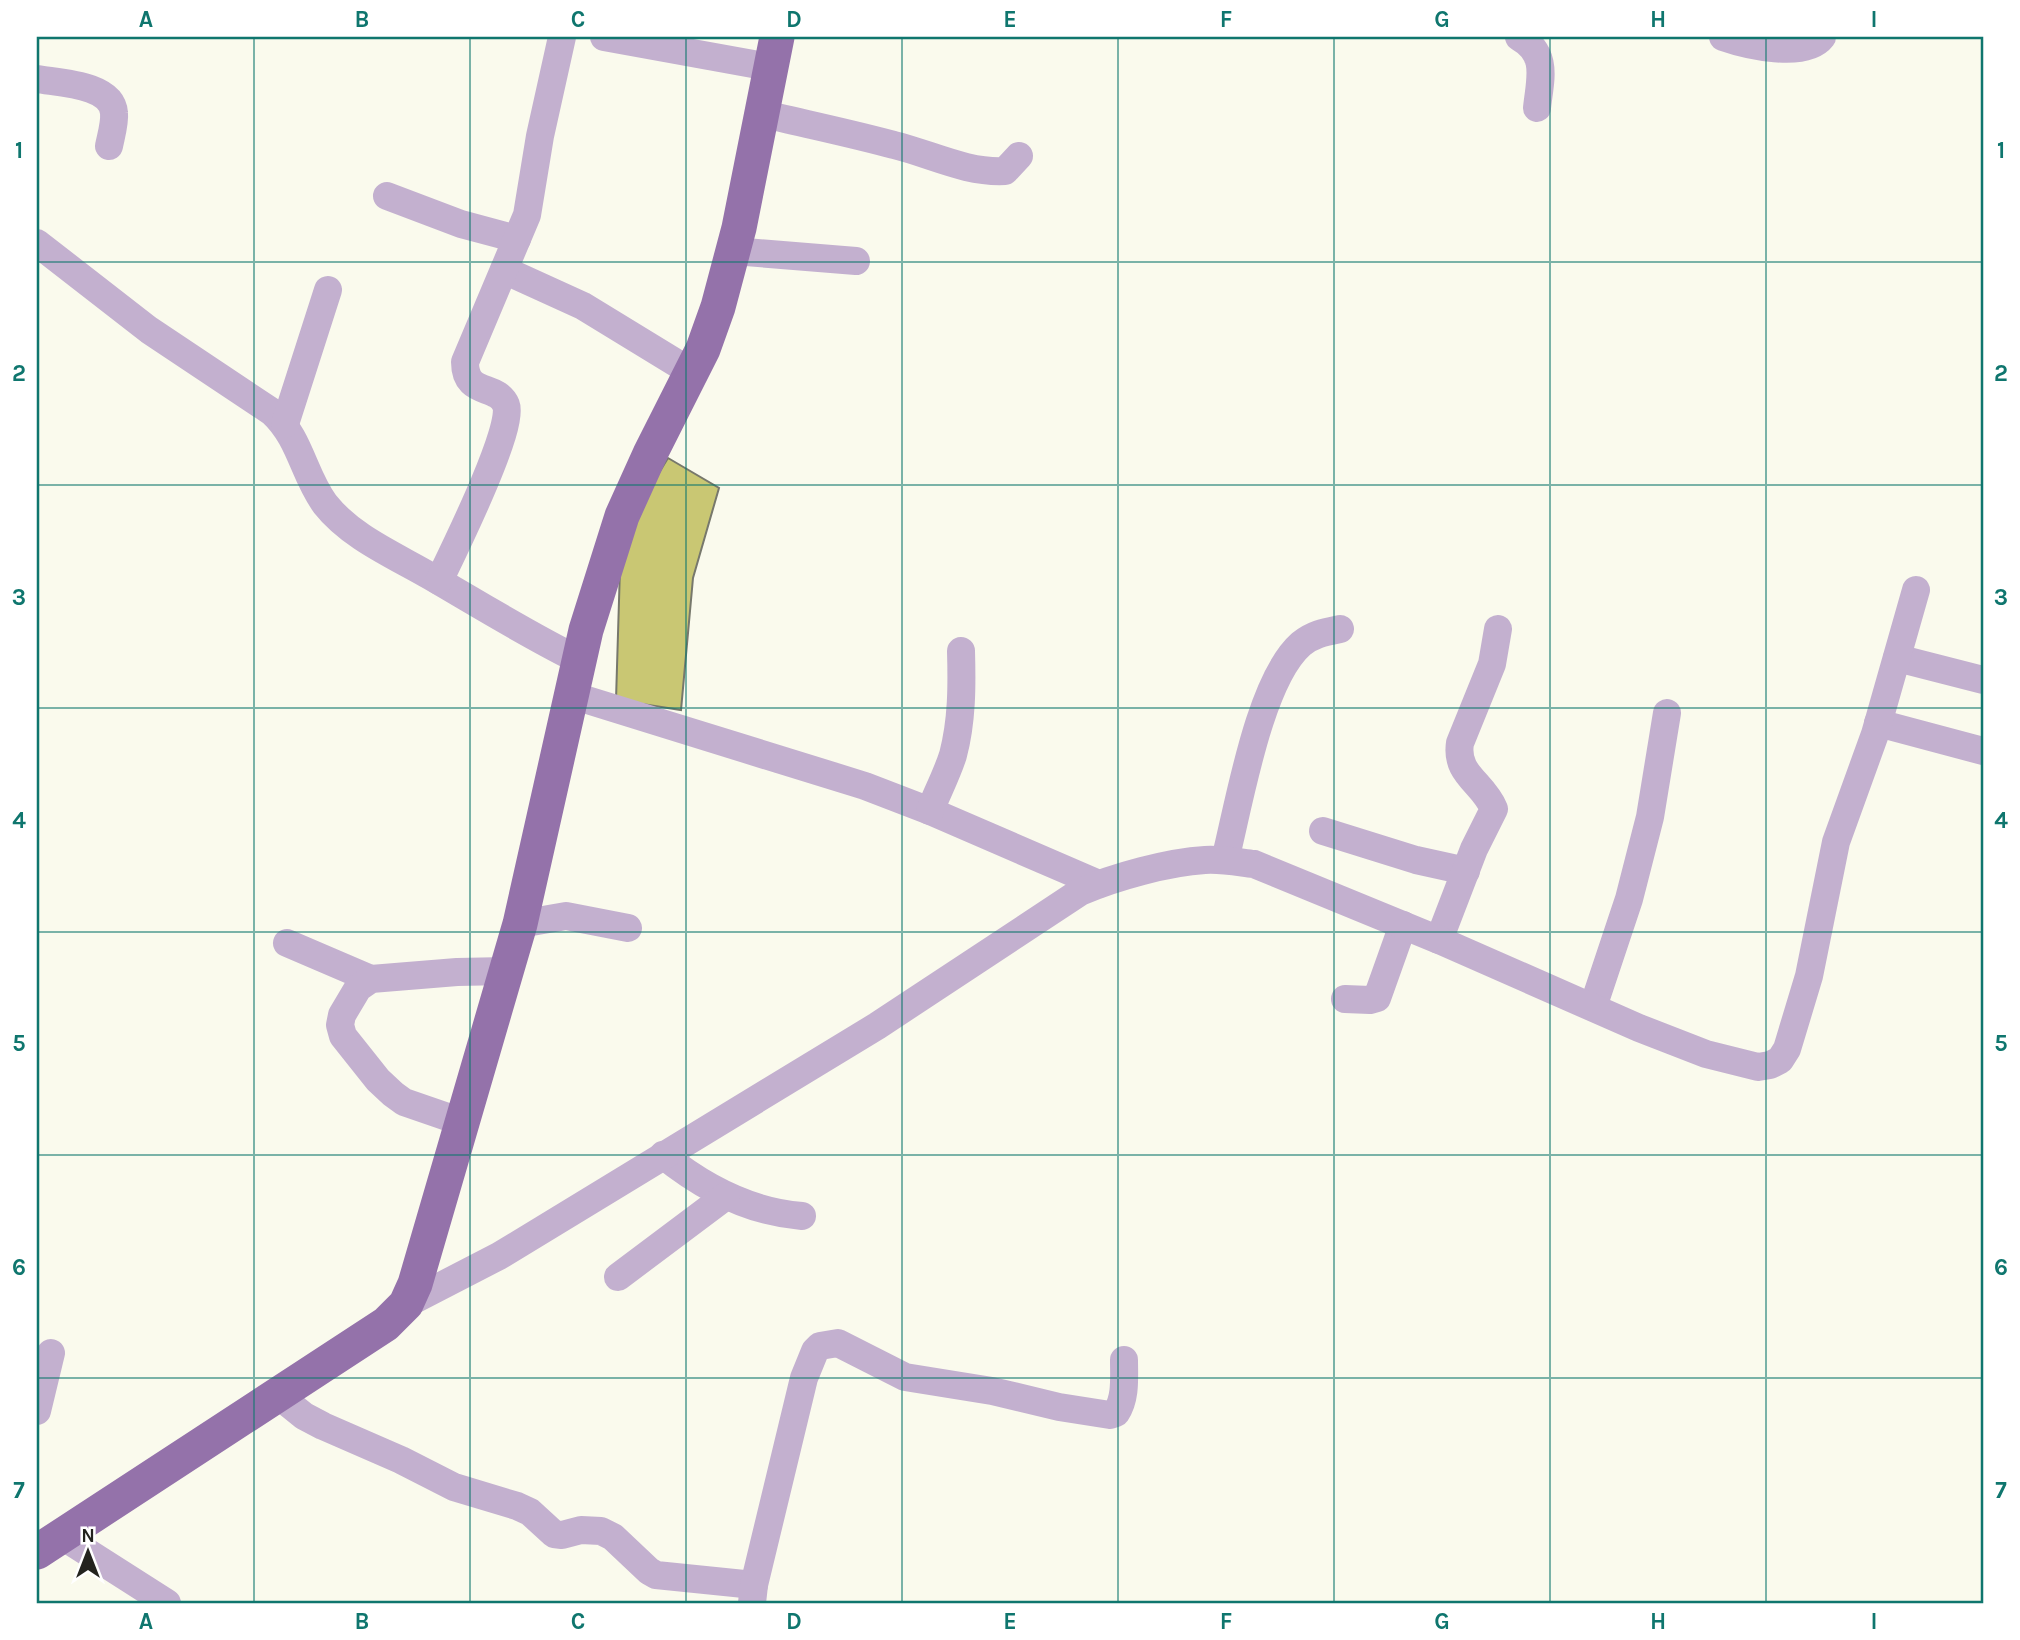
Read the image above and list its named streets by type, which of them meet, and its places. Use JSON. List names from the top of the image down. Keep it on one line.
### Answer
{"north":"top","grid":{"columns":["A","B","C","D","E","F","G","H","I"],"rows":["1","2","3","4","5","6","7"]}}
